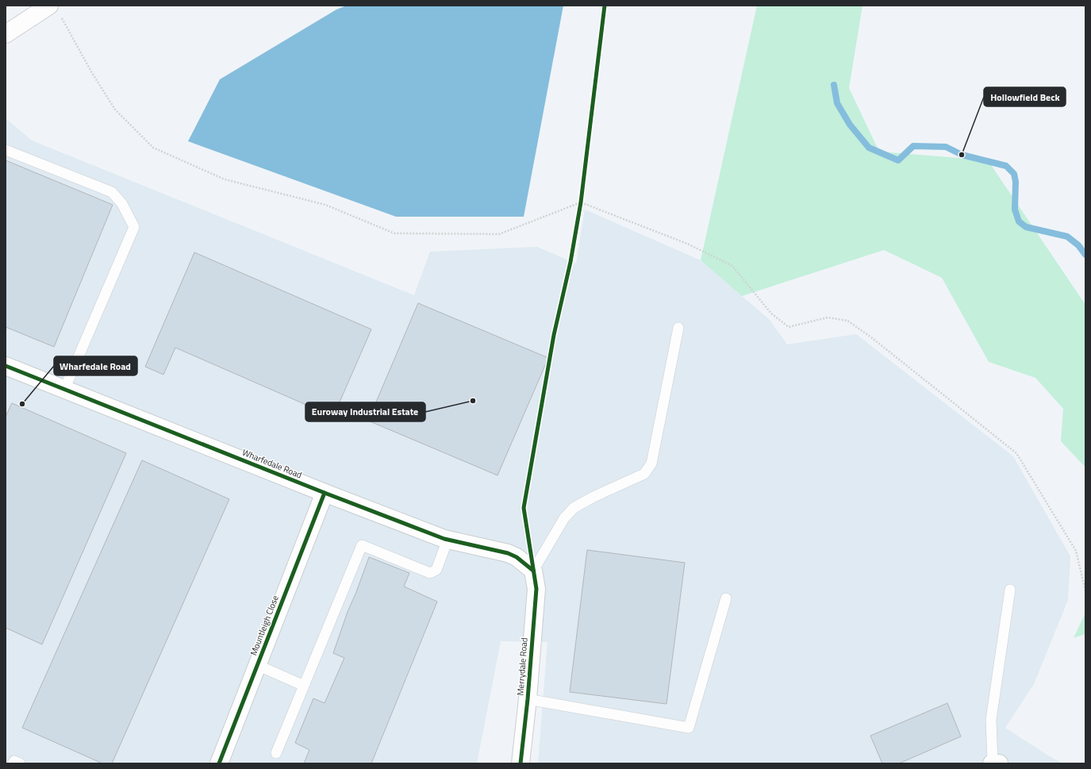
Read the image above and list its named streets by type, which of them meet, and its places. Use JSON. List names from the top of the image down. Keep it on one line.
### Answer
{"streets":{"street":["Wharfedale Road","Mountleigh Close","Merrydale Road"]},"crossings":[["Wharfedale Road","Mountleigh Close"],["Wharfedale Road","Merrydale Road"]],"places":["Hollowfield Beck","Euroway Industrial Estate","Wharfedale Road"]}
